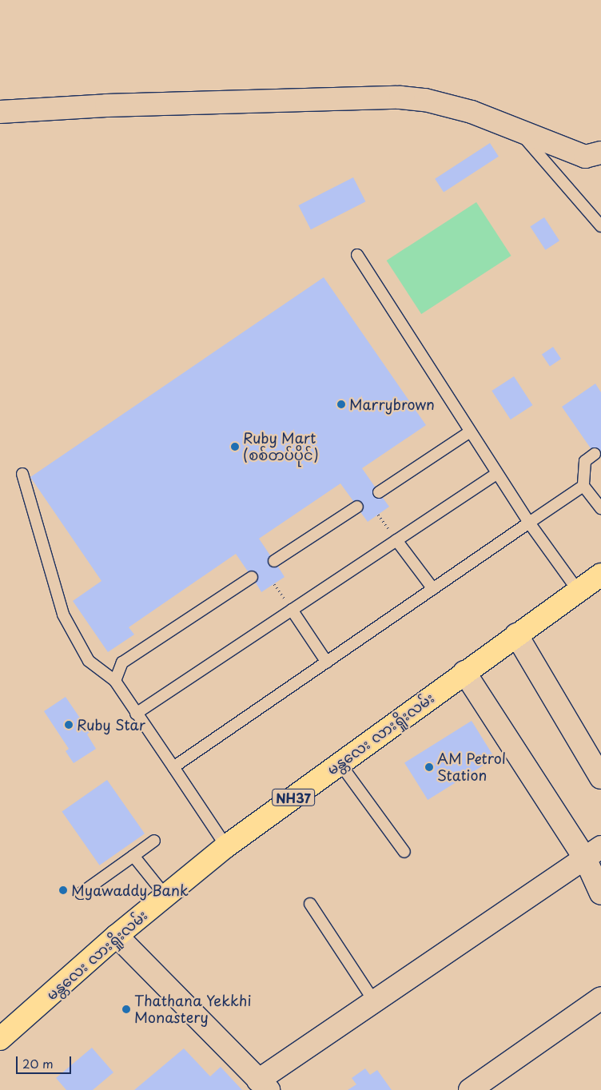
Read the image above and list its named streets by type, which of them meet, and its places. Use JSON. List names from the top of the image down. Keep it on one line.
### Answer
{"streets":{"highway":["မန္တလေး လားရှိုးလမ်း","NH37"]},"places":["Marrybrown","Ruby Mart (စစ်တပ်ပိုင်)","Ruby Star","AM Petrol Station","Myawaddy Bank","Thathana Yekkhi Monastery"],"scale_bar":"20 m"}
